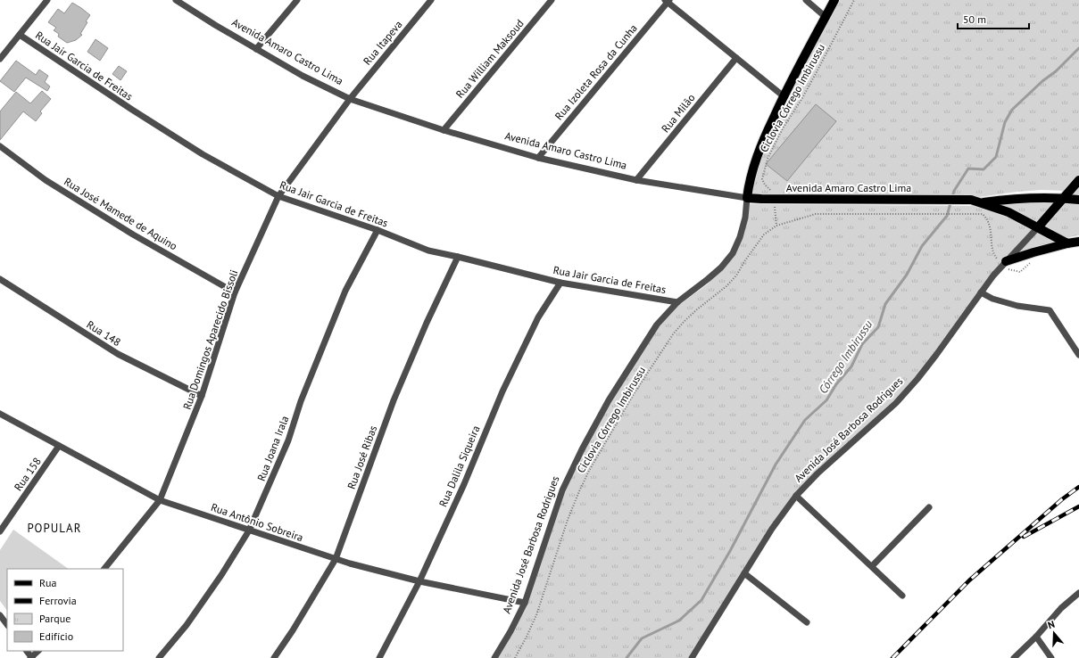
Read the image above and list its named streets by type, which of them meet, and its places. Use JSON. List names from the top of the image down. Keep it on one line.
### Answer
{"streets":{"main road":["Avenida Amaro Castro Lima","Avenida José Barbosa Rodrigues"],"street":["Rua Itapeva","Rua William Maksoud","Rua Jair Garcia de Freitas","Rua Izoleta Rosa da Cunha","Rua Milão","Rua José Mamede de Aquino","Rua 148","Rua Domingos Aparecido Bissoli","Rua Joana Irala","Rua José Ribas","Rua Dalila Siqueira","Rua 158","Rua Antônio Sobreira"],"path":["Ciclovia Córrego Imbirussu"]},"crossings":[["Rua Itapeva","Avenida Amaro Castro Lima"],["Rua Itapeva","Rua Domingos Aparecido Bissoli"],["Avenida Amaro Castro Lima","Rua William Maksoud"],["Avenida Amaro Castro Lima","Rua Izoleta Rosa da Cunha"],["Avenida Amaro Castro Lima","Ciclovia Córrego Imbirussu"],["Avenida Amaro Castro Lima","Rua Milão"],["Avenida Amaro Castro Lima","Rua Domingos Aparecido Bissoli"],["Avenida Amaro Castro Lima","Avenida José Barbosa Rodrigues"],["Rua Jair Garcia de Freitas","Rua Domingos Aparecido Bissoli"],["Rua Jair Garcia de Freitas","Avenida José Barbosa Rodrigues"],["Rua Jair Garcia de Freitas","Rua Joana Irala"],["Rua Jair Garcia de Freitas","Rua José Ribas"],["Rua Jair Garcia de Freitas","Rua Dalila Siqueira"],["Rua José Mamede de Aquino","Rua Domingos Aparecido Bissoli"],["Rua 148","Rua Domingos Aparecido Bissoli"],["Rua Domingos Aparecido Bissoli","Rua Antônio Sobreira"],["Avenida José Barbosa Rodrigues","Rua Antônio Sobreira"],["Rua Joana Irala","Rua Antônio Sobreira"],["Rua José Ribas","Rua Antônio Sobreira"],["Rua Dalila Siqueira","Rua Antônio Sobreira"],["Rua 158","Rua Antônio Sobreira"]],"districts":["POPULAR"],"water":["Córrego Imbirussu"],"legend":["Rua","Ferrovia","Parque","Edifício"],"scale_bar":"50 m","north":"top"}
